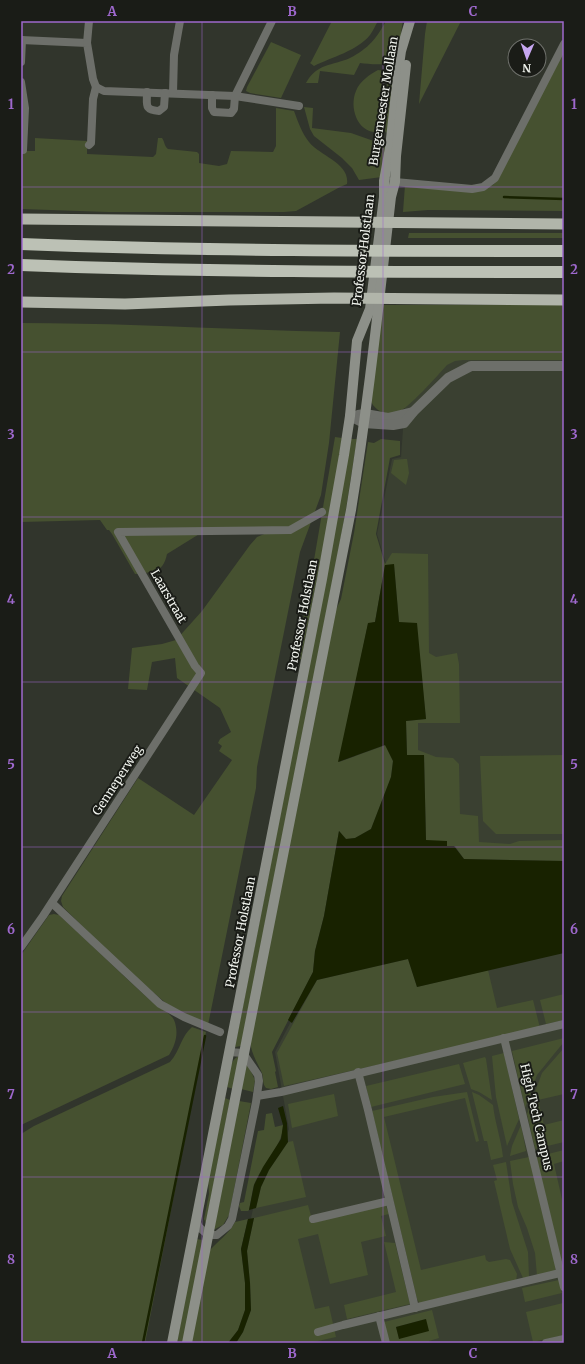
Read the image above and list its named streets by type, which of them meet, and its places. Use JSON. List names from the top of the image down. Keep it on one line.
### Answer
{"streets":{"main road":["Burgemeester Mollaan","Professor Holstlaan"],"street":["Laarstraat","Genneperweg","High Tech Campus"]},"crossings":[["Burgemeester Mollaan","Professor Holstlaan"],["Laarstraat","Genneperweg"]],"north":"bottom","grid":{"columns":["A","B","C"],"rows":["1","2","3","4","5","6","7","8"]}}
